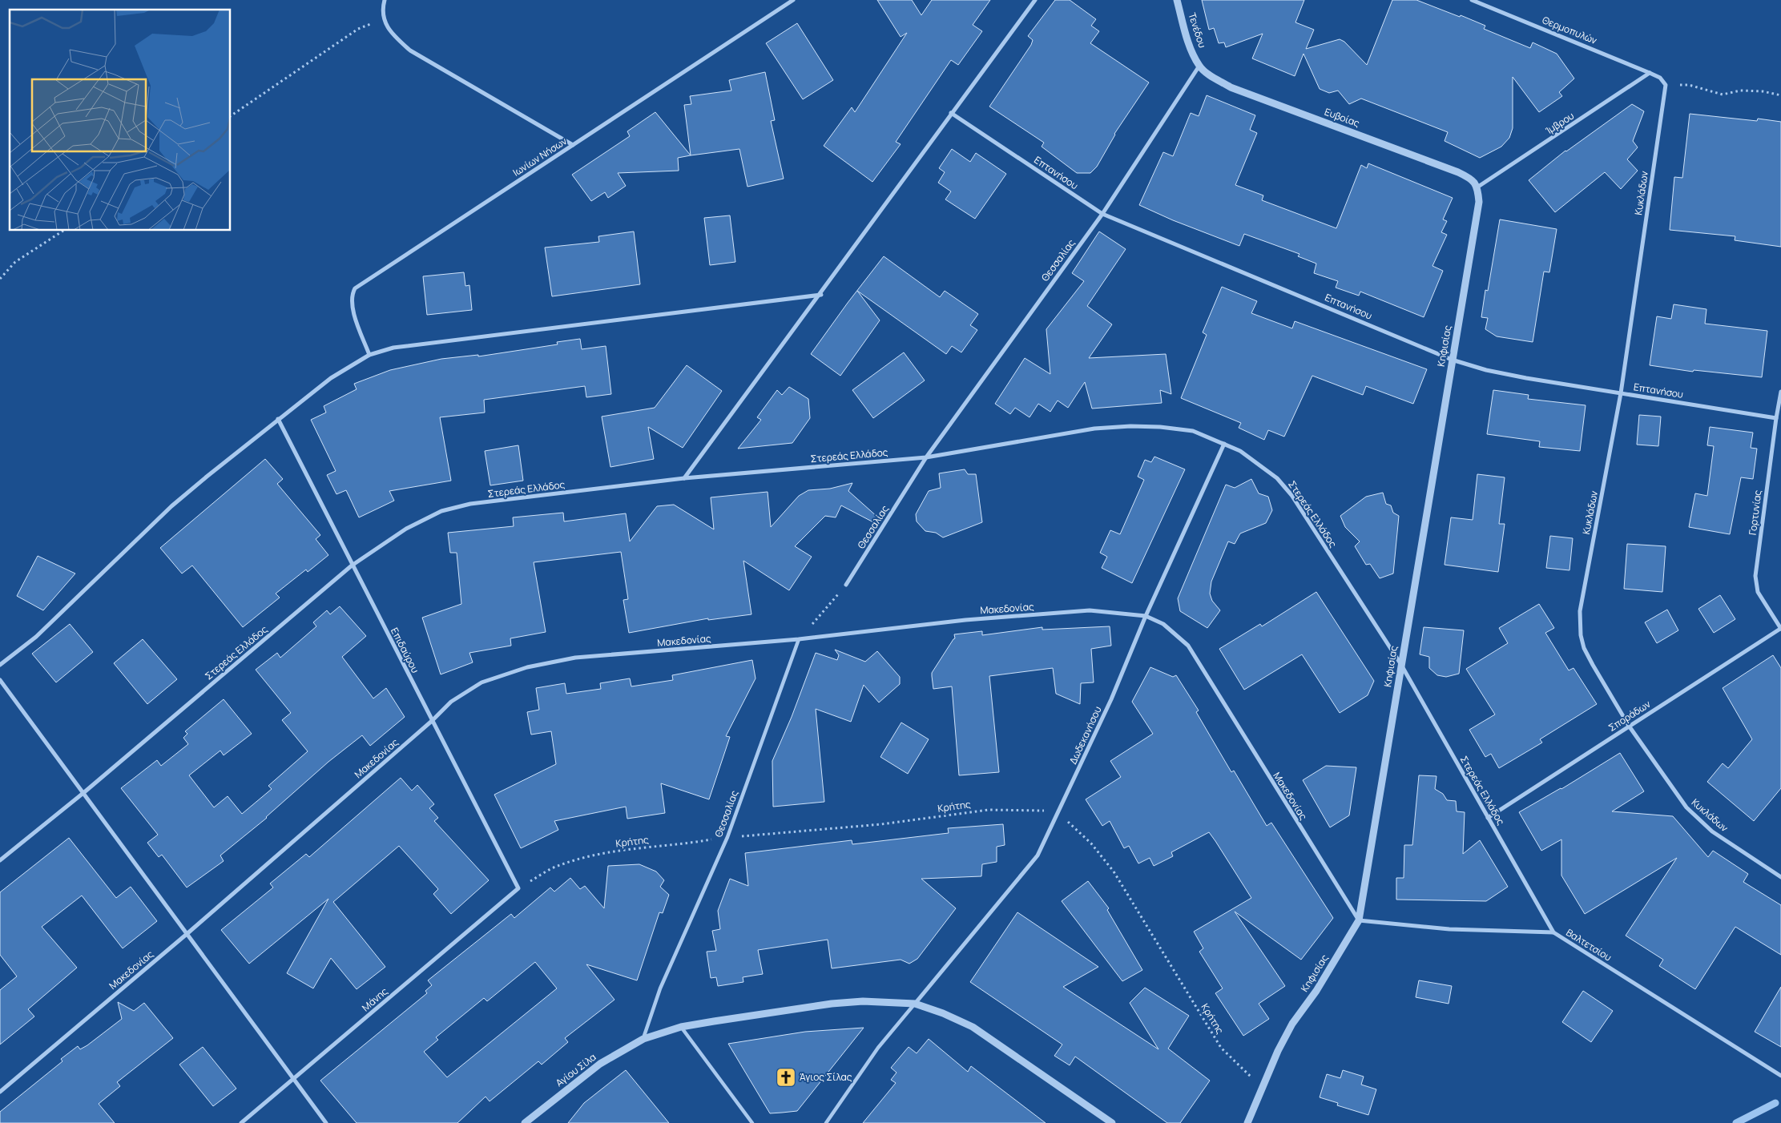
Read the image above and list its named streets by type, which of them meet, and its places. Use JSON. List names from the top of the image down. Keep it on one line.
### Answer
{"streets":{"street":["Τενέδου","Θερμοπυλών","Ευβοίας","Ίμβρου","Ιωνίων Νήσων","Επτανήσου","Κυκλάδων","Θεσσαλίας","Κηφισίας","Στερεάς Ελλάδος","Γορτυνίας","Μακεδονίας","Επιδαύρου","Σποράδων","Δωδεκανήσου","Βαλτετσίου","Μάνης","Αγίου Σίλα"],"path":["Κρήτης"]},"crossings":[["Τενέδου","Ευβοίας"],["Τενέδου","Θεσσαλίας"],["Θερμοπυλών","Ίμβρου"],["Θερμοπυλών","Κυκλάδων"],["Ευβοίας","Ίμβρου"],["Ευβοίας","Θεσσαλίας"],["Ευβοίας","Κηφισίας"],["Ίμβρου","Κηφισίας"],["Επτανήσου","Κυκλάδων"],["Επτανήσου","Θεσσαλίας"],["Επτανήσου","Κηφισίας"],["Επτανήσου","Γορτυνίας"],["Κυκλάδων","Σποράδων"],["Θεσσαλίας","Στερεάς Ελλάδος"],["Θεσσαλίας","Μακεδονίας"],["Θεσσαλίας","Κρήτης"],["Θεσσαλίας","Αγίου Σίλα"],["Κηφισίας","Στερεάς Ελλάδος"],["Κηφισίας","Μακεδονίας"],["Κηφισίας","Κρήτης"],["Κηφισίας","Βαλτετσίου"],["Στερεάς Ελλάδος","Επιδαύρου"],["Στερεάς Ελλάδος","Σποράδων"],["Στερεάς Ελλάδος","Δωδεκανήσου"],["Στερεάς Ελλάδος","Βαλτετσίου"],["Γορτυνίας","Σποράδων"],["Μακεδονίας","Επιδαύρου"],["Μακεδονίας","Δωδεκανήσου"],["Μακεδονίας","Βαλτετσίου"],["Επιδαύρου","Κρήτης"],["Επιδαύρου","Μάνης"],["Δωδεκανήσου","Κρήτης"],["Δωδεκανήσου","Αγίου Σίλα"],["Κρήτης","Μάνης"]],"places":{"church":["Άγιος Σίλας"]}}
